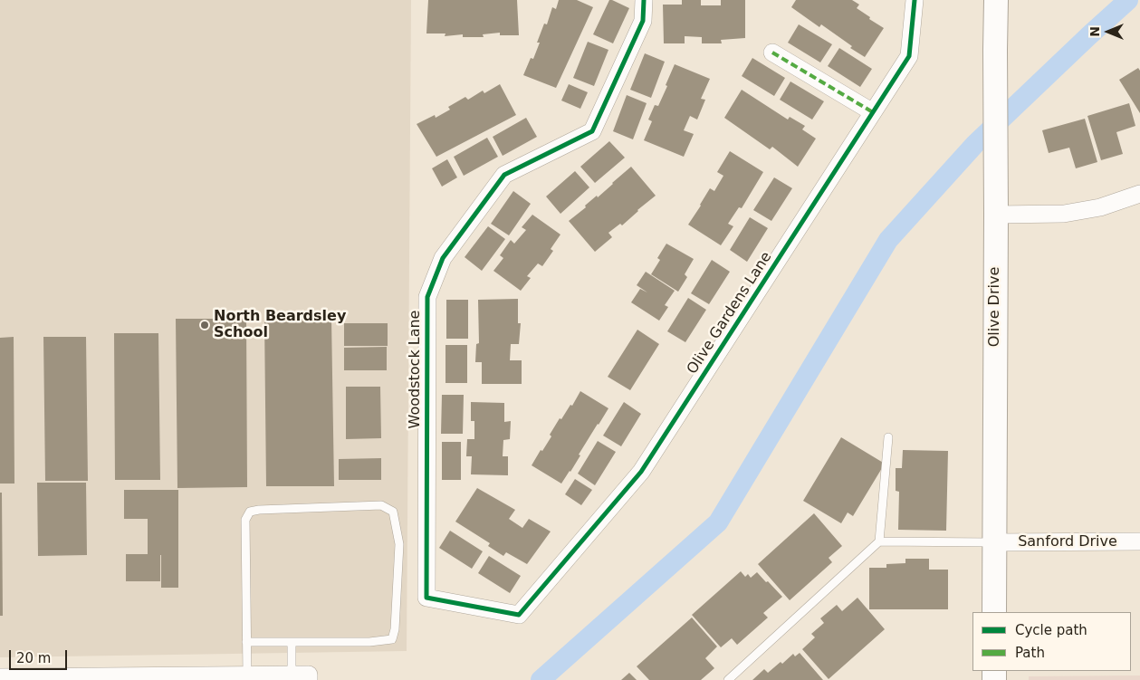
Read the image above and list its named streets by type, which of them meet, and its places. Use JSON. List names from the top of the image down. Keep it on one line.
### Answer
{"streets":{"main road":["Olive Drive"],"street":["Olive Gardens Lane","Woodstock Lane","Sanford Drive"]},"crossings":[["Olive Drive","Sanford Drive"],["Olive Gardens Lane","Woodstock Lane"]],"places":["North Beardsley School"],"legend":["Cycle path","Path"],"scale_bar":"20 m","north":"left"}
